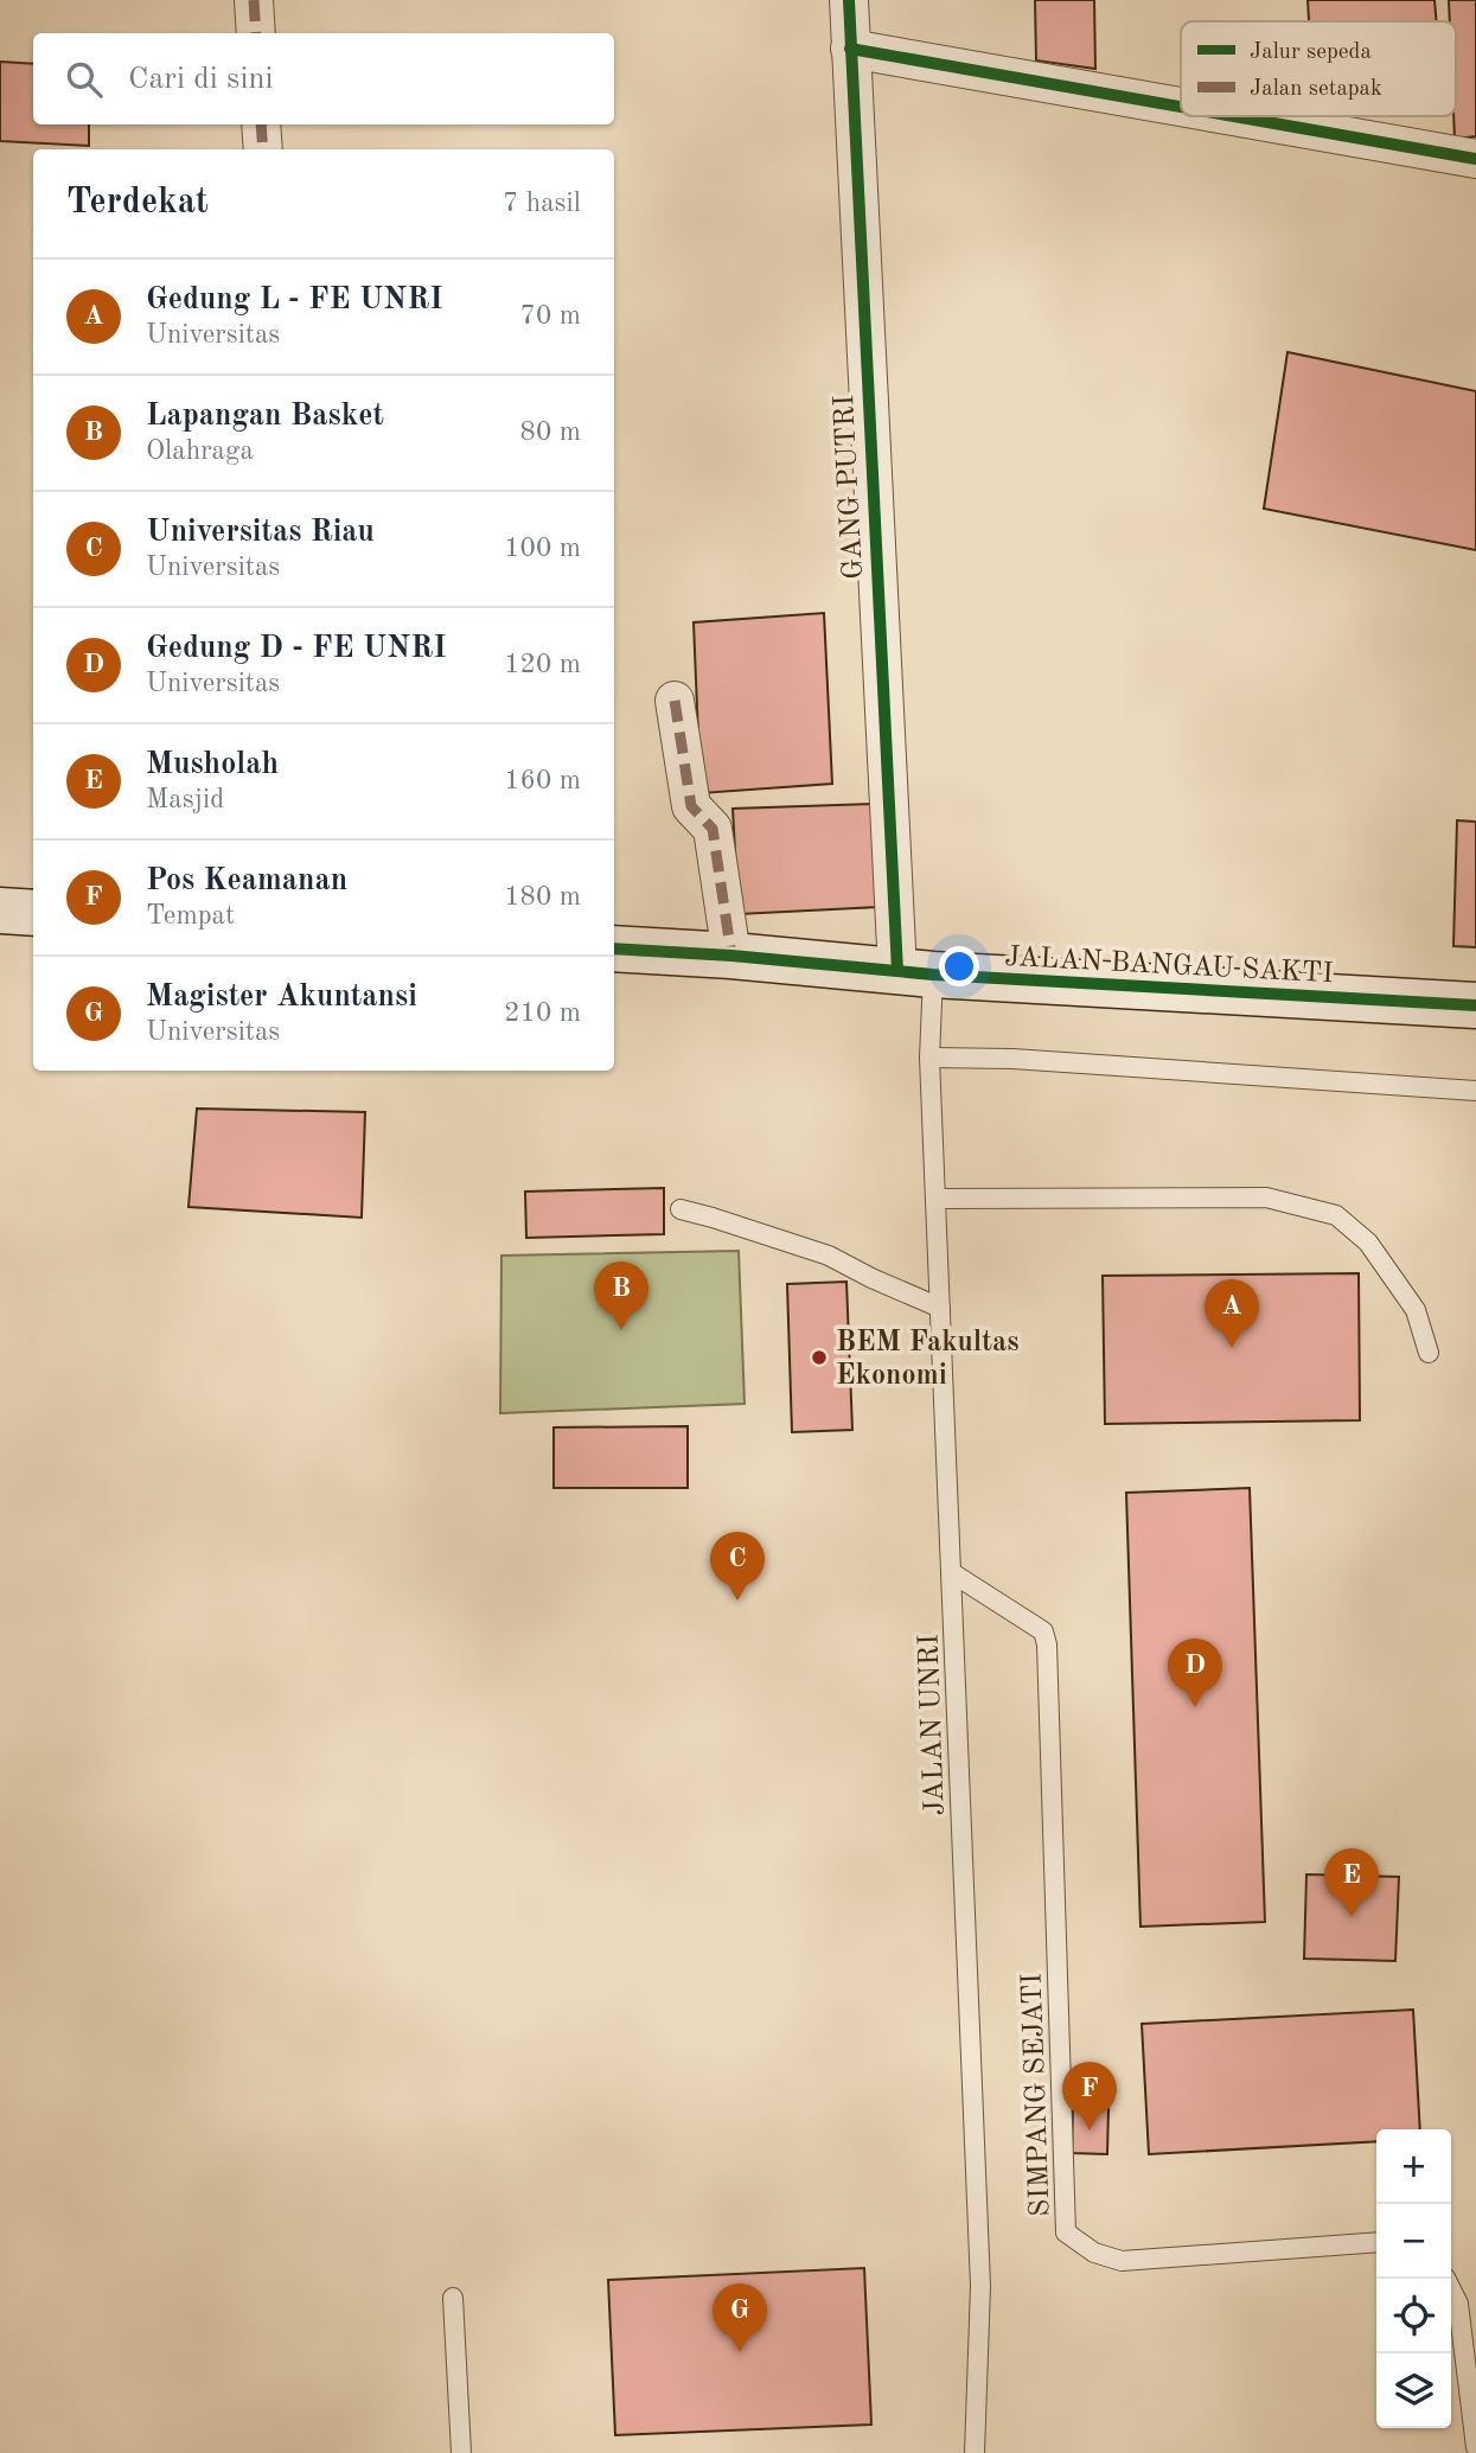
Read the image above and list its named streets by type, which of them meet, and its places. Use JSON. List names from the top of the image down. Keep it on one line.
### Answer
{"streets":{"street":["GANG PUTRI","JALAN BANGAU SAKTI"],"lane":["JALAN UNRI","SIMPANG SEJATI"]},"crossings":[["GANG PUTRI","JALAN BANGAU SAKTI"],["GANG PUTRI","JALAN UNRI"],["JALAN BANGAU SAKTI","JALAN UNRI"],["JALAN UNRI","SIMPANG SEJATI"]],"places":["BEM Fakultas Ekonomi"],"legend":["Jalur sepeda","Jalan setapak"],"page":{"search":"Cari di sini","heading":["Terdekat","7 hasil"],"list":[{"mark":"A","name":"Gedung L - FE UNRI","note":"Universitas","value":"70 m"},{"mark":"B","name":"Lapangan Basket","note":"Olahraga","value":"80 m"},{"mark":"C","name":"Universitas Riau","note":"Universitas","value":"100 m"},{"mark":"D","name":"Gedung D - FE UNRI","note":"Universitas","value":"120 m"},{"mark":"E","name":"Musholah","note":"Masjid","value":"160 m"},{"mark":"F","name":"Pos Keamanan","note":"Tempat","value":"180 m"},{"mark":"G","name":"Magister Akuntansi","note":"Universitas","value":"210 m"}],"pins":["B","A","C","D","E","F","G"],"map_buttons":["+","−"]}}
